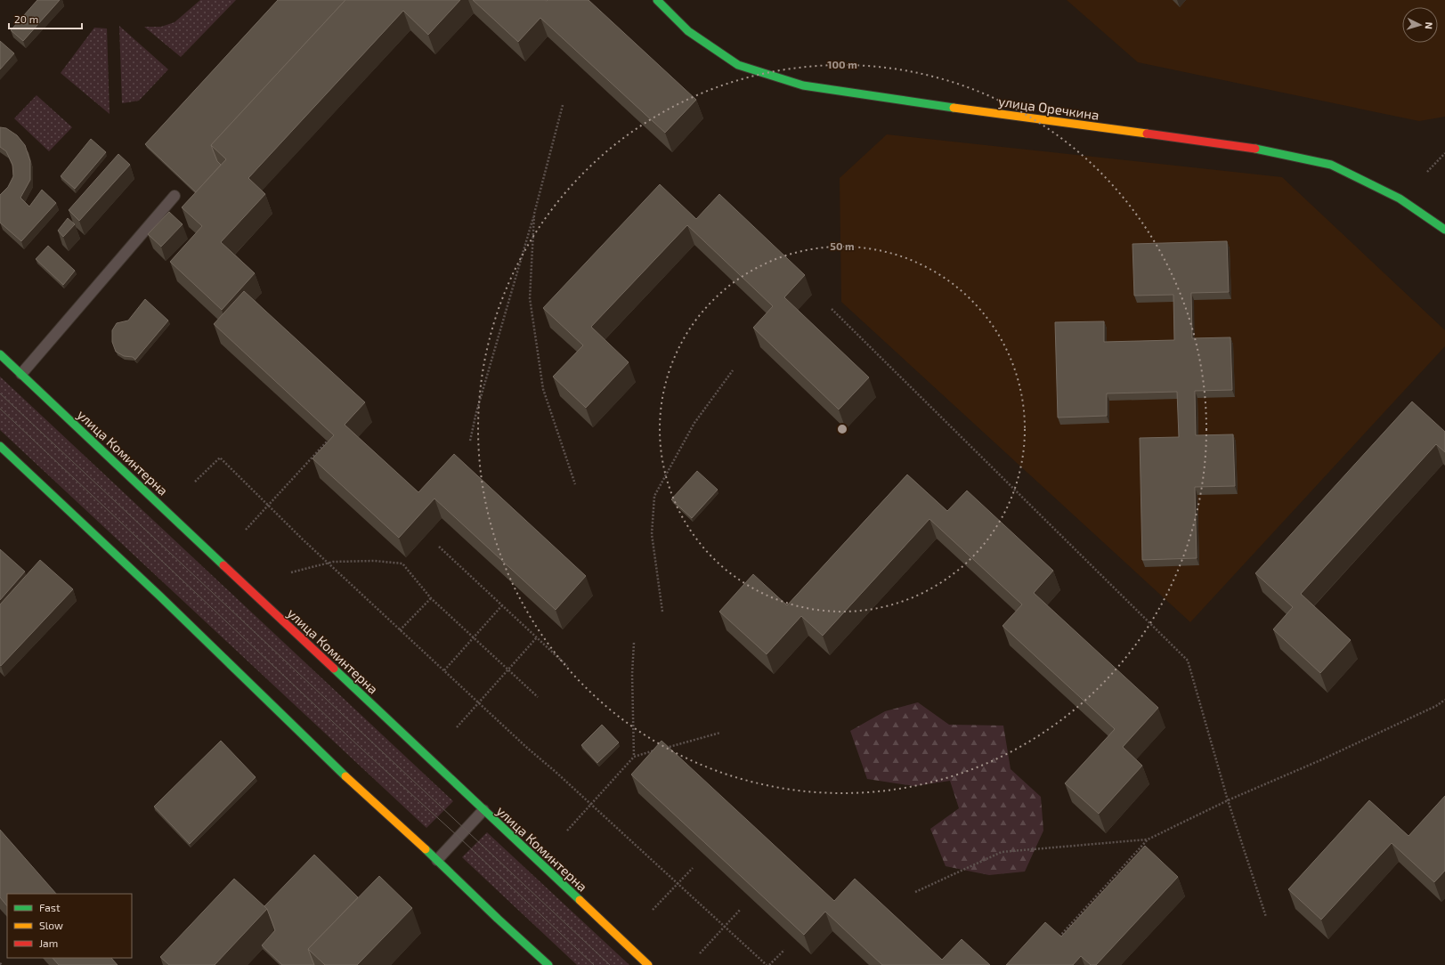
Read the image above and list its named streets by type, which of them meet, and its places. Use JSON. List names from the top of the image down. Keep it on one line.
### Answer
{"streets":{"street":["улица Оречкина","улица Коминтерна"]},"legend":["Fast","Slow","Jam"],"scale_bar":"20 m","north":"right","rings":["100 m","50 m"]}
